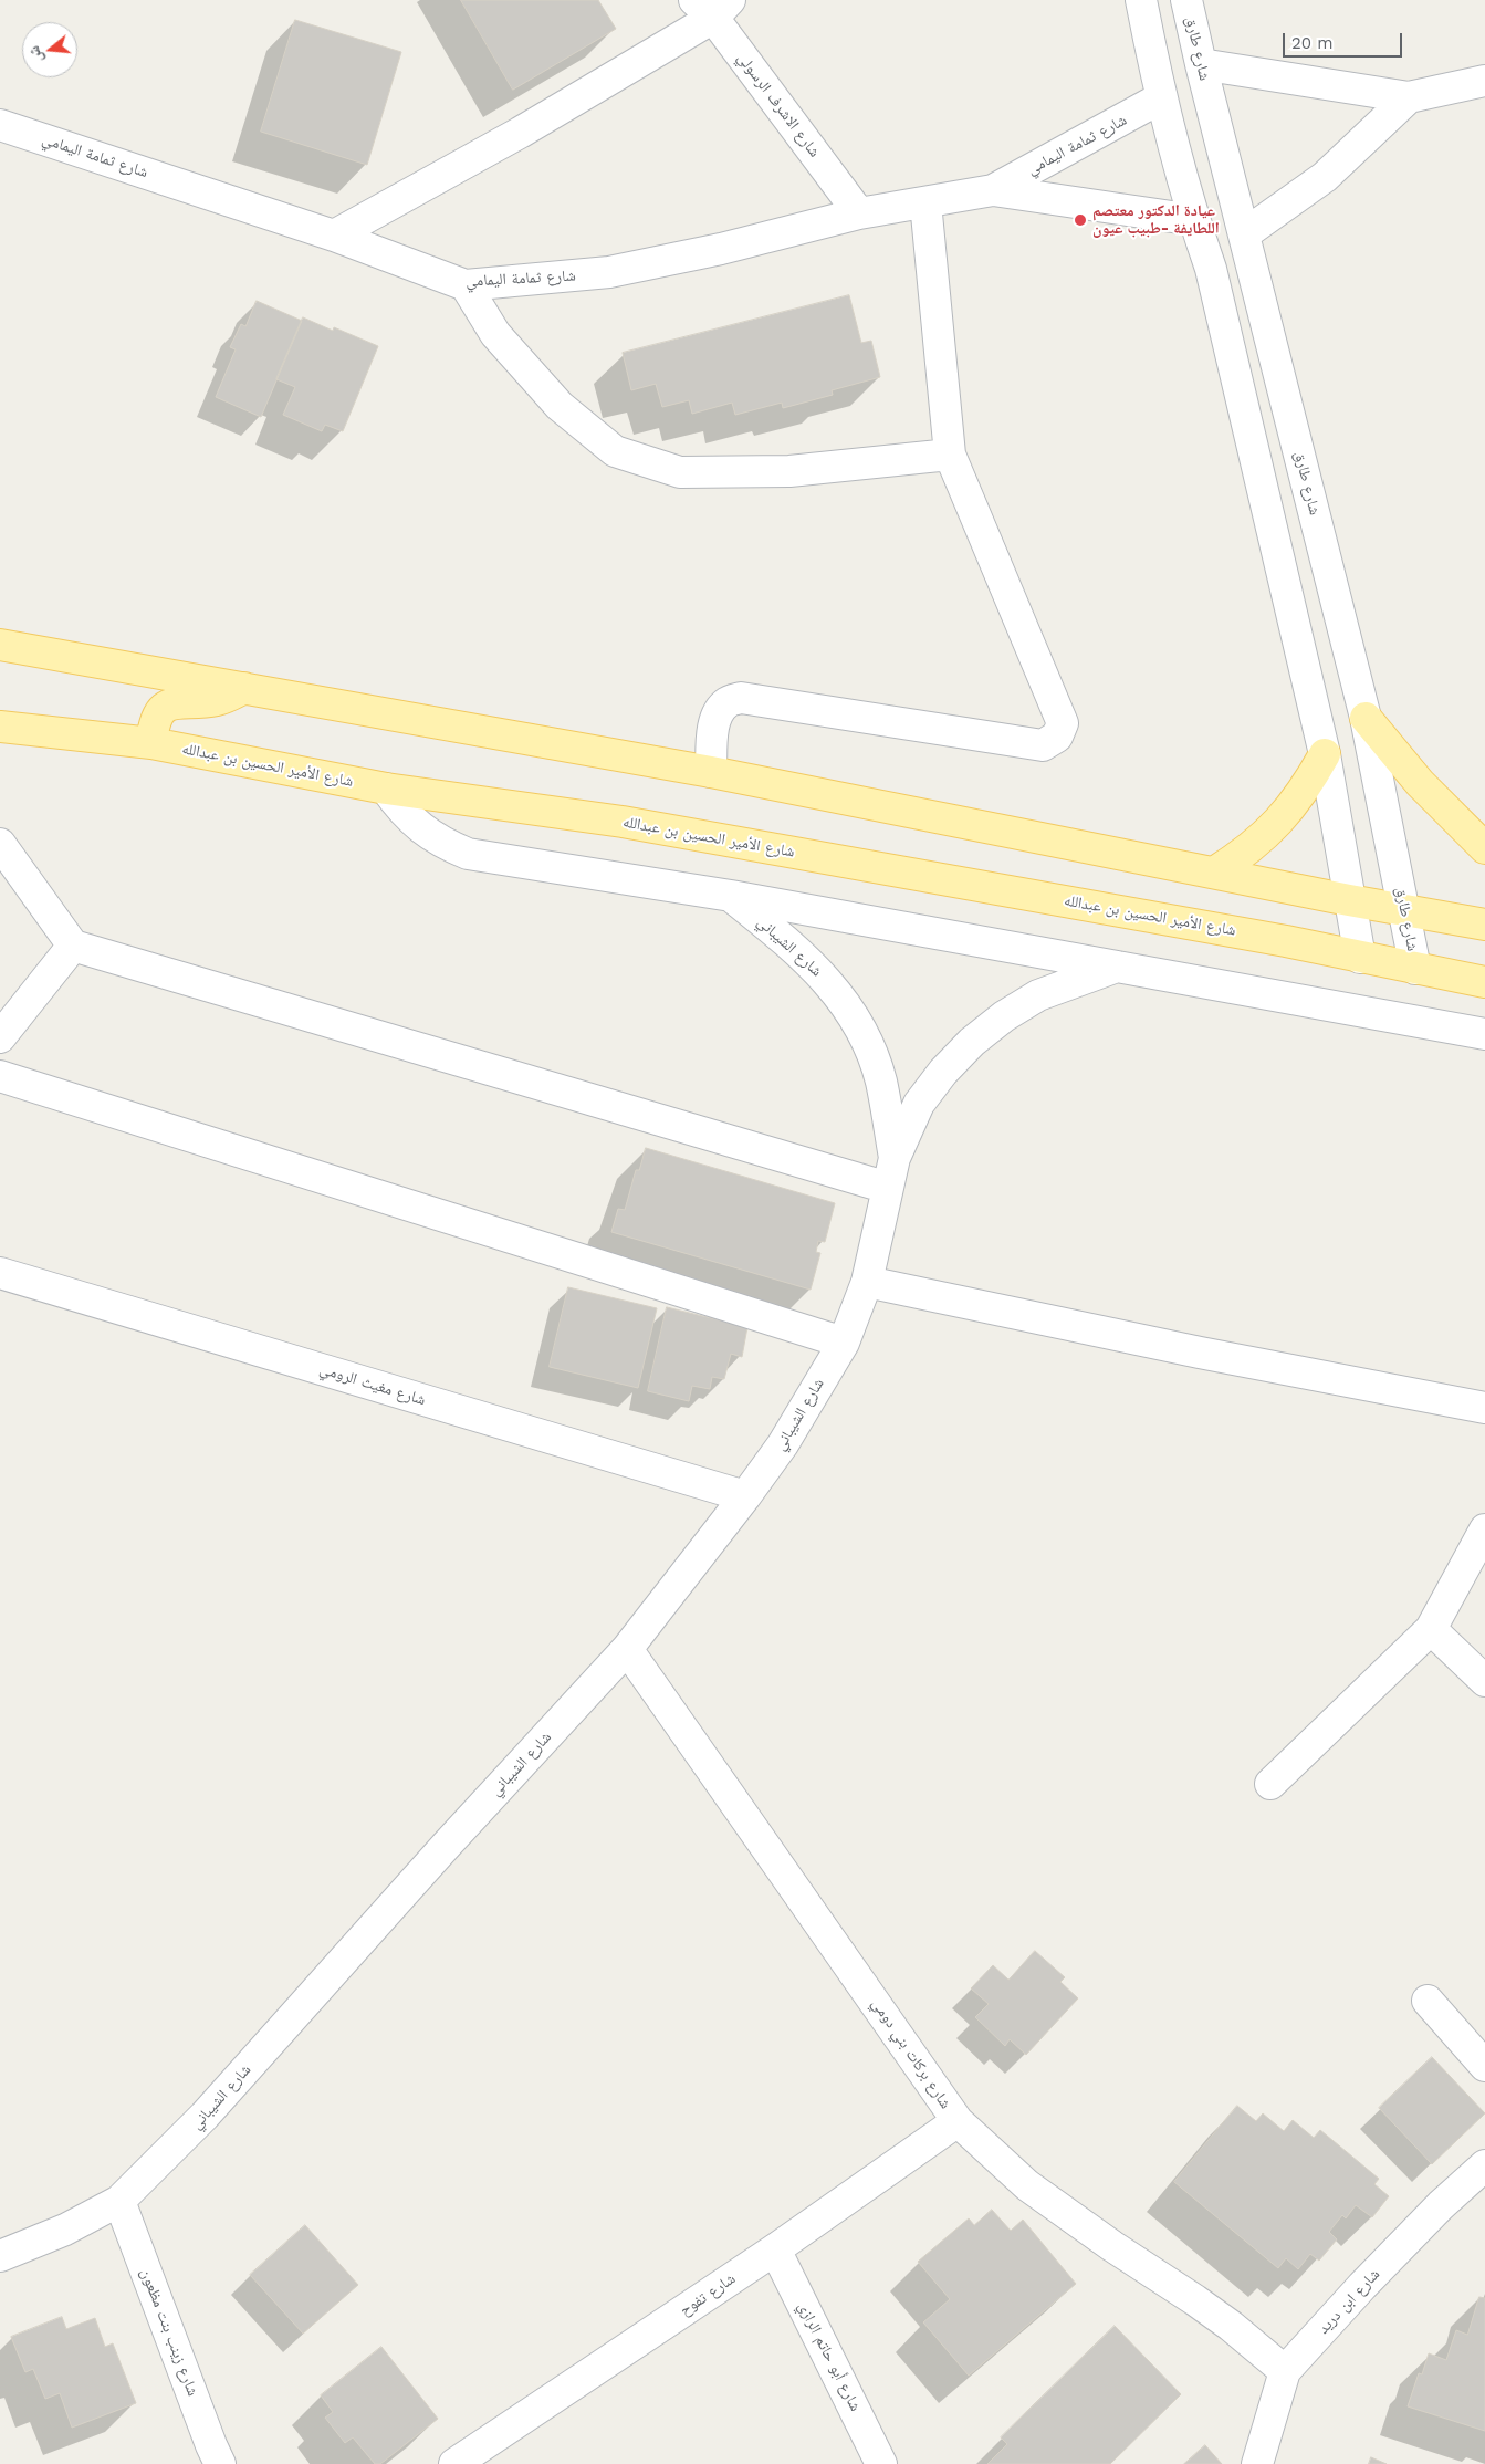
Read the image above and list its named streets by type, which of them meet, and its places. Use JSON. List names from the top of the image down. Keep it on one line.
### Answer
{"streets":{"main road":["شارع الأمير الحسين بن عبدالله"],"street":["شارع طارق","شارع الاشرف الرسولي","شارع ثمامة اليمامي","شارع الشيباني","شارع مغيث الرومي","شارع بركات بني دومي","شارع تفوح","شارع ابن دريد","شارع زينب بنت مظعون","شارع أبو حاتم الرازي"]},"crossings":[["شارع طارق","شارع الأمير الحسين بن عبدالله"],["شارع الاشرف الرسولي","شارع ثمامة اليمامي"],["شارع الشيباني","شارع مغيث الرومي"],["شارع الشيباني","شارع بركات بني دومي"],["شارع الشيباني","شارع زينب بنت مظعون"],["شارع بركات بني دومي","شارع تفوح"],["شارع بركات بني دومي","شارع ابن دريد"],["شارع تفوح","شارع أبو حاتم الرازي"]],"places":["عيادة الدكتور معتصم اللطايفة -طبيب عيون"],"scale_bar":"20 m","north":"left"}
